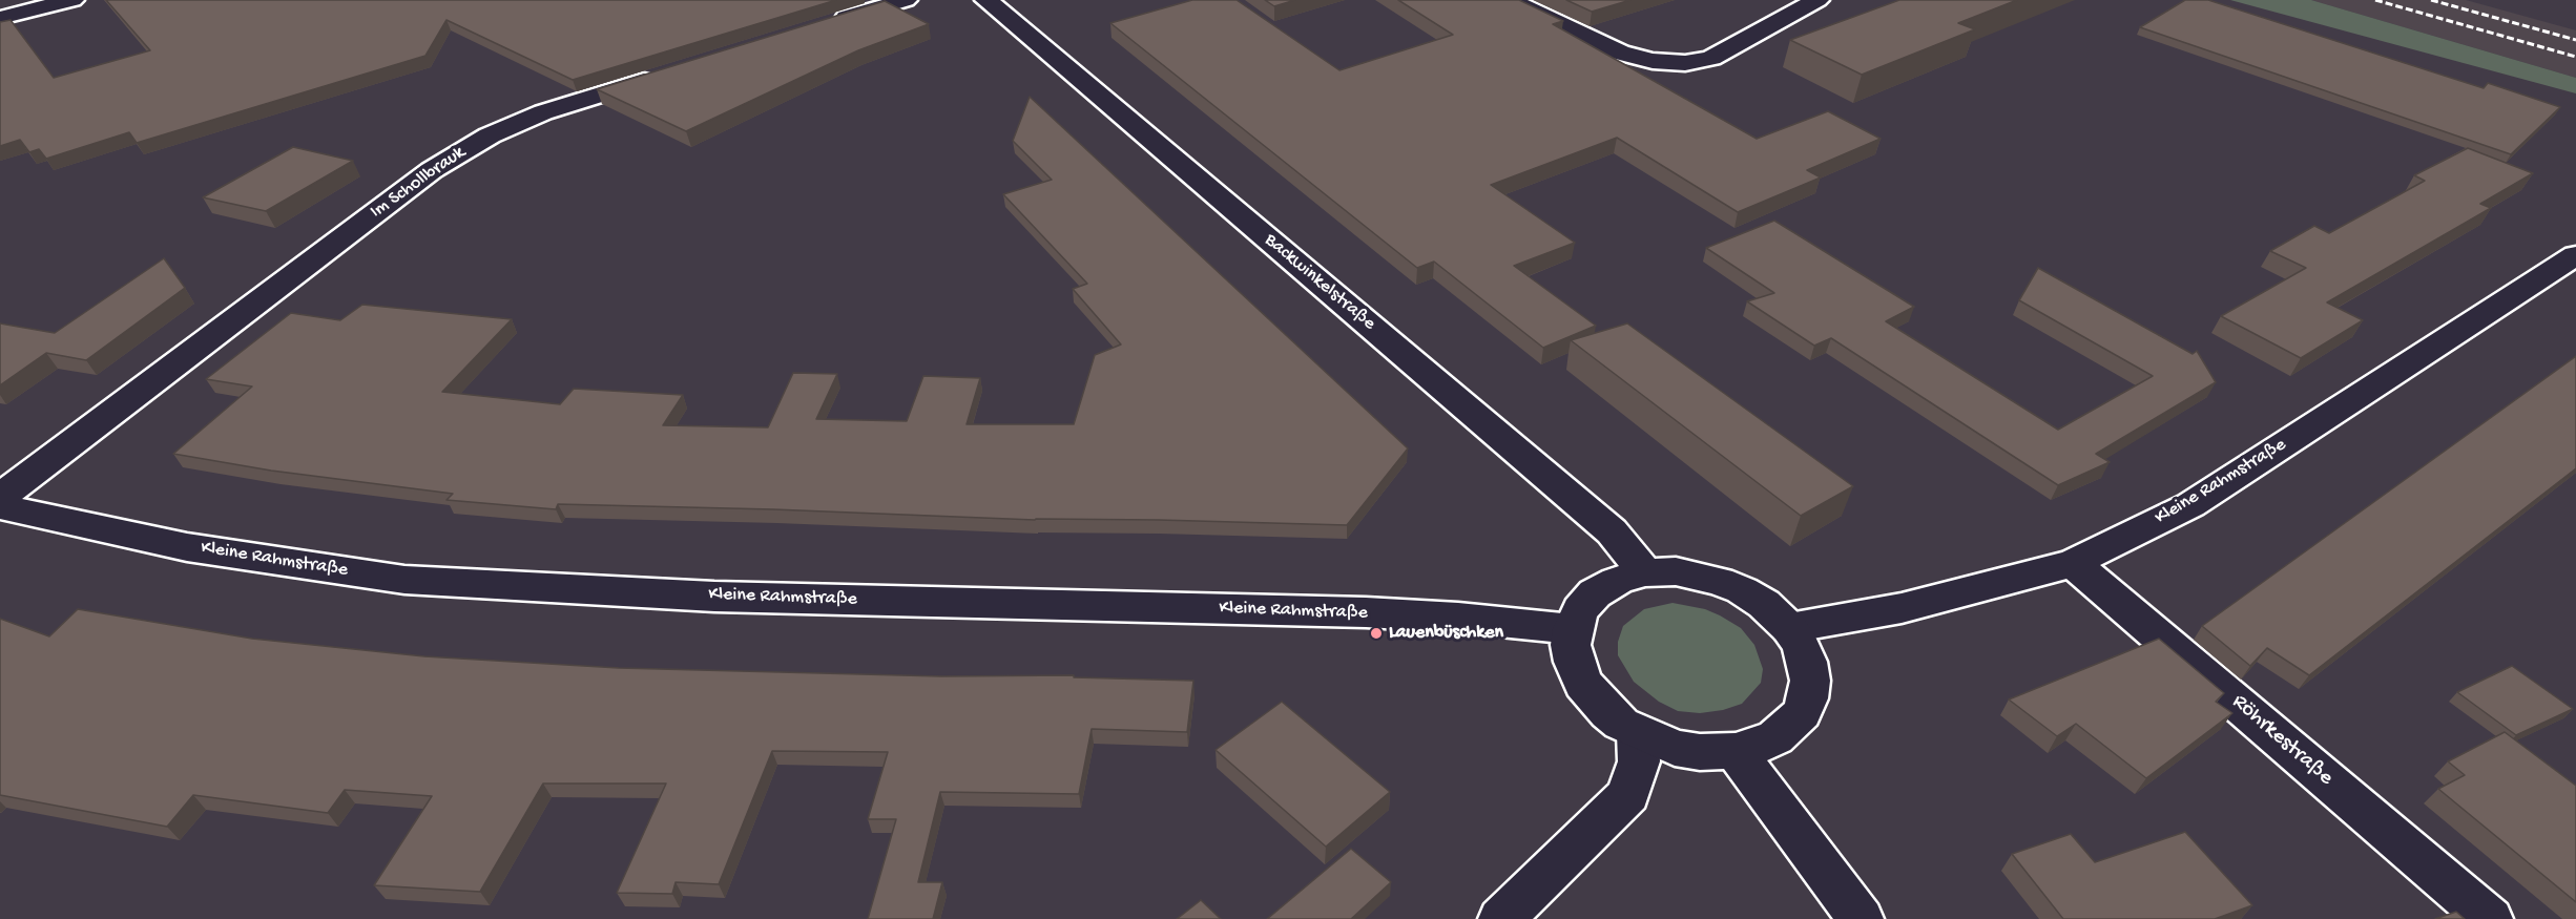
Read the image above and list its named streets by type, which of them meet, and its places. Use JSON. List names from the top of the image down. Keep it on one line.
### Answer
{"streets":{"street":["Im Schollbrauk","Backwinkelstraße","Kleine Rahmstraße","Röhrkestraße"]},"crossings":[["Backwinkelstraße","Kleine Rahmstraße"],["Kleine Rahmstraße","Röhrkestraße"]],"places":["Lauenbüschken"]}
